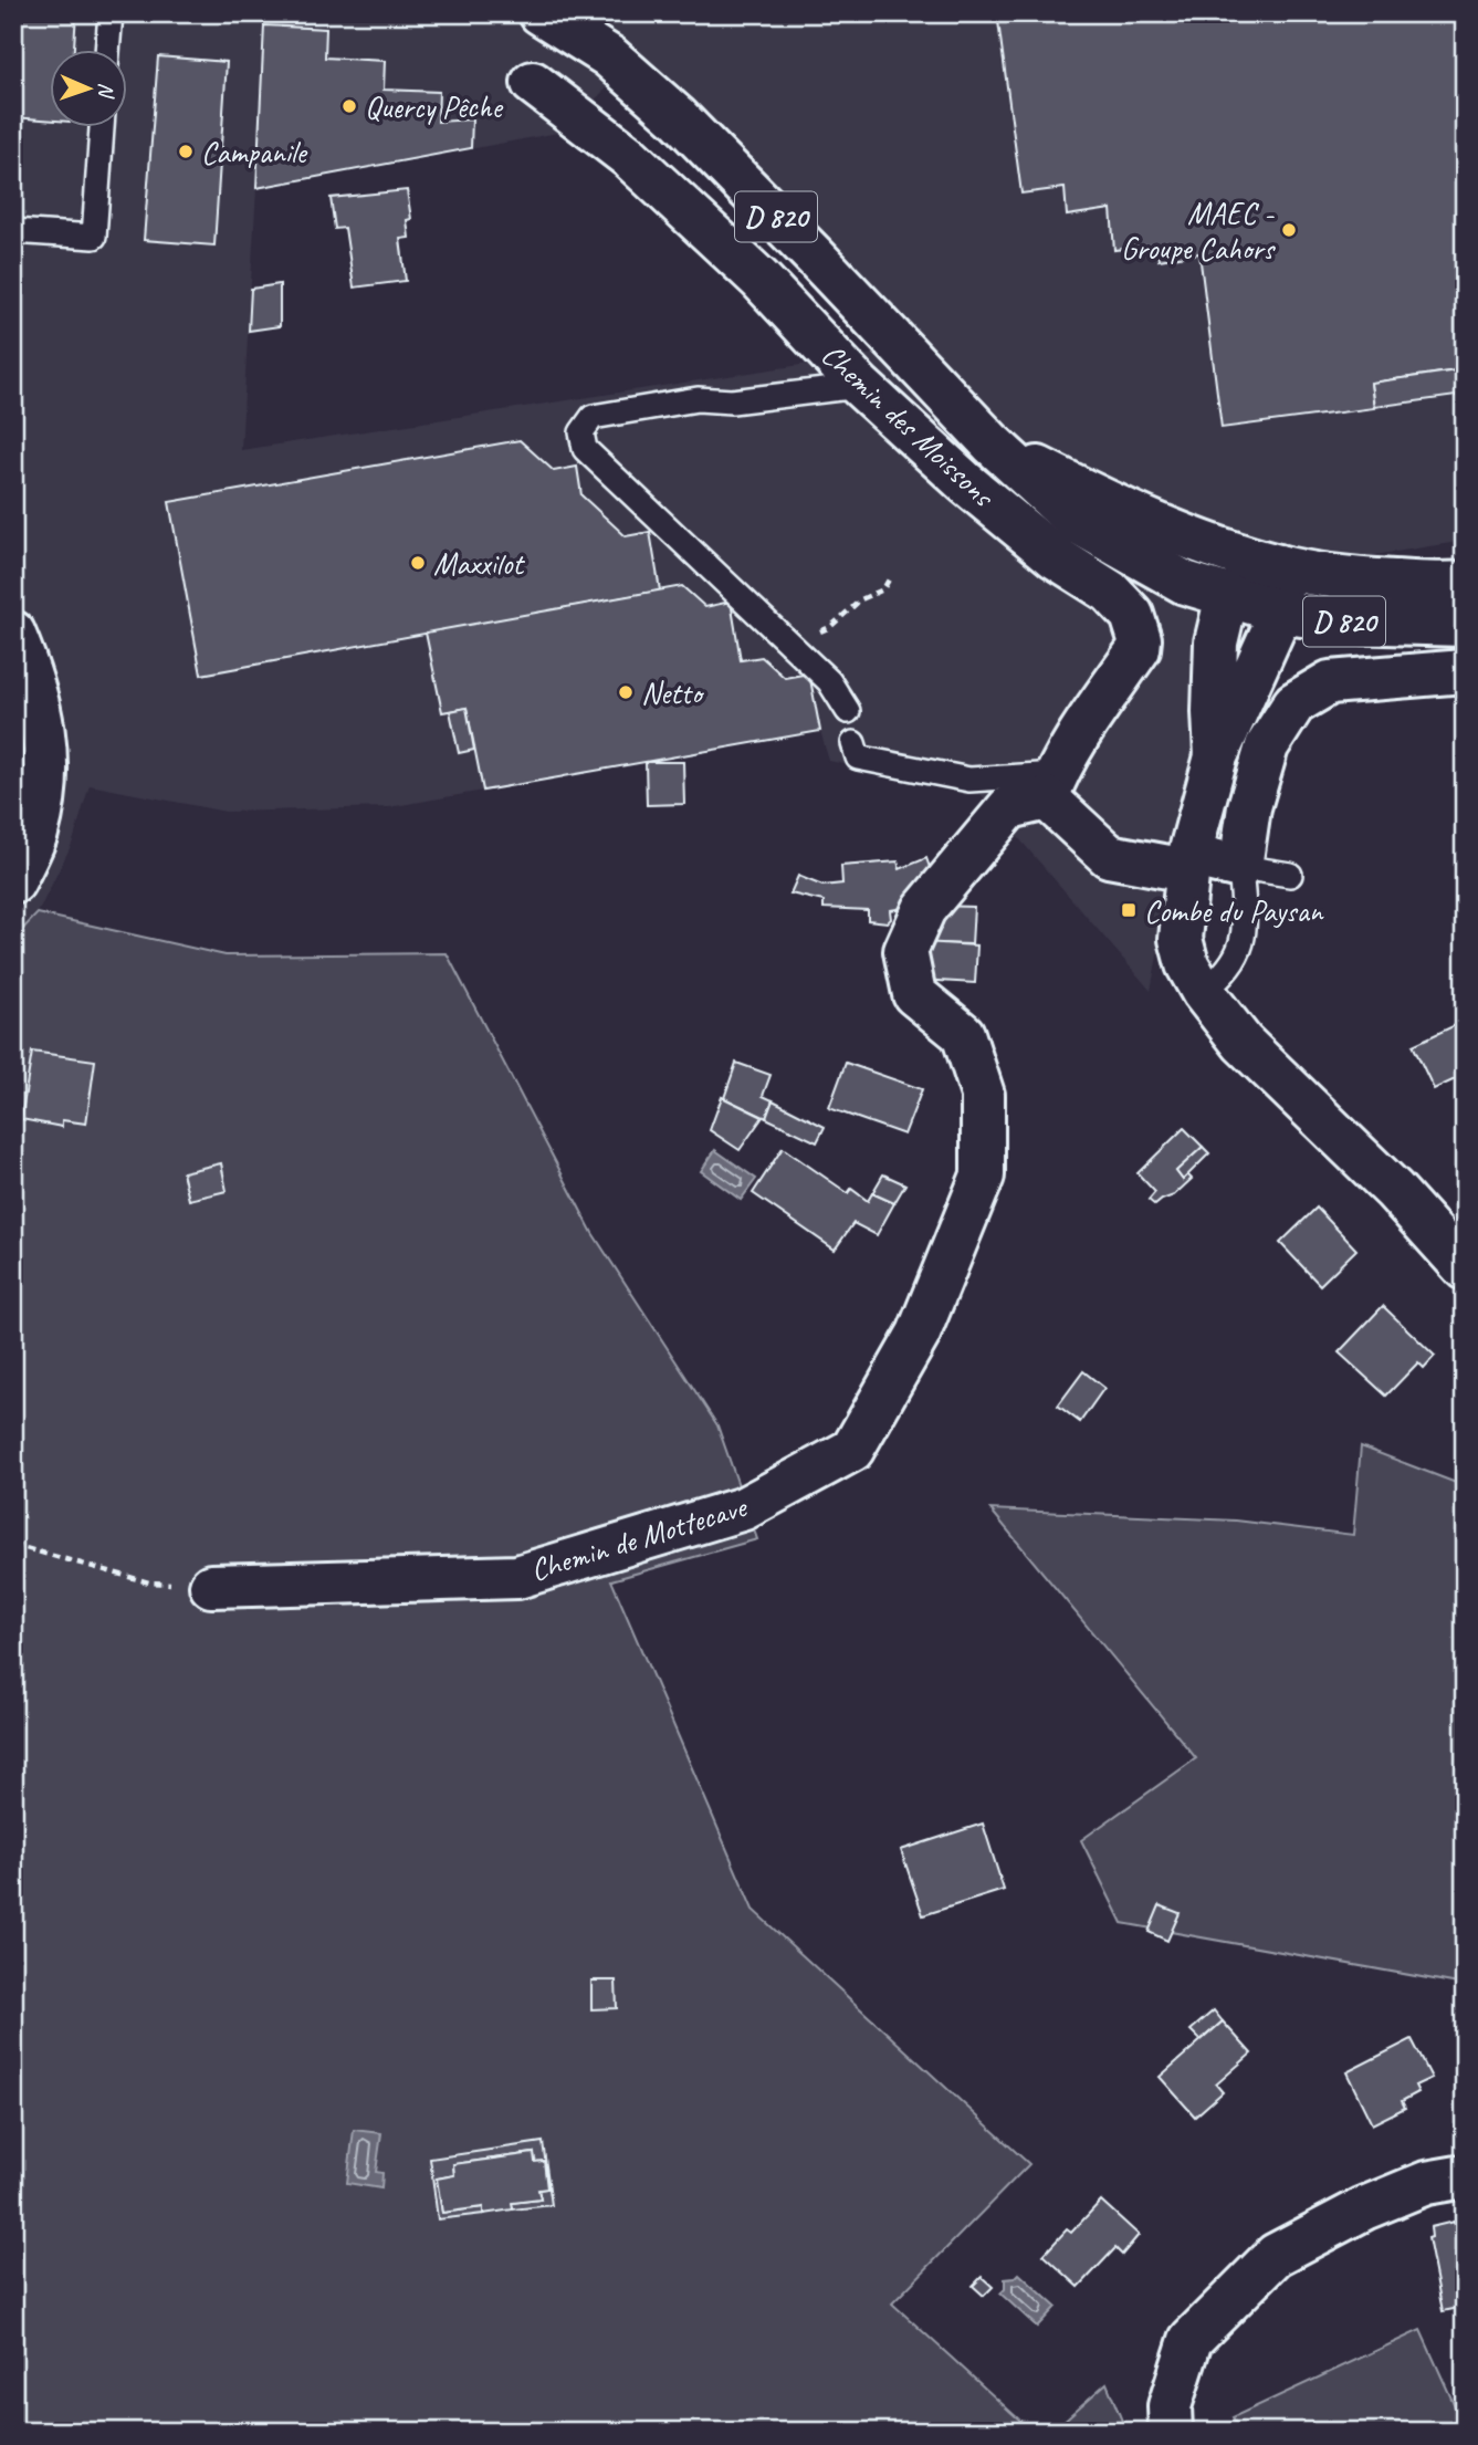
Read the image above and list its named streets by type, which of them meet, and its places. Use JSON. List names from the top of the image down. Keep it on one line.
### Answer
{"streets":{"street":["D 820","Chemin des Moissons","Chemin de Mottecave"]},"crossings":[["Chemin des Moissons","Chemin de Mottecave"]],"places":{"other":["Quercy Pêche","Campanile","MAEC - Groupe Cahors","Maxxilot","Netto"],"transit":["Combe du Paysan"]},"north":"right"}
